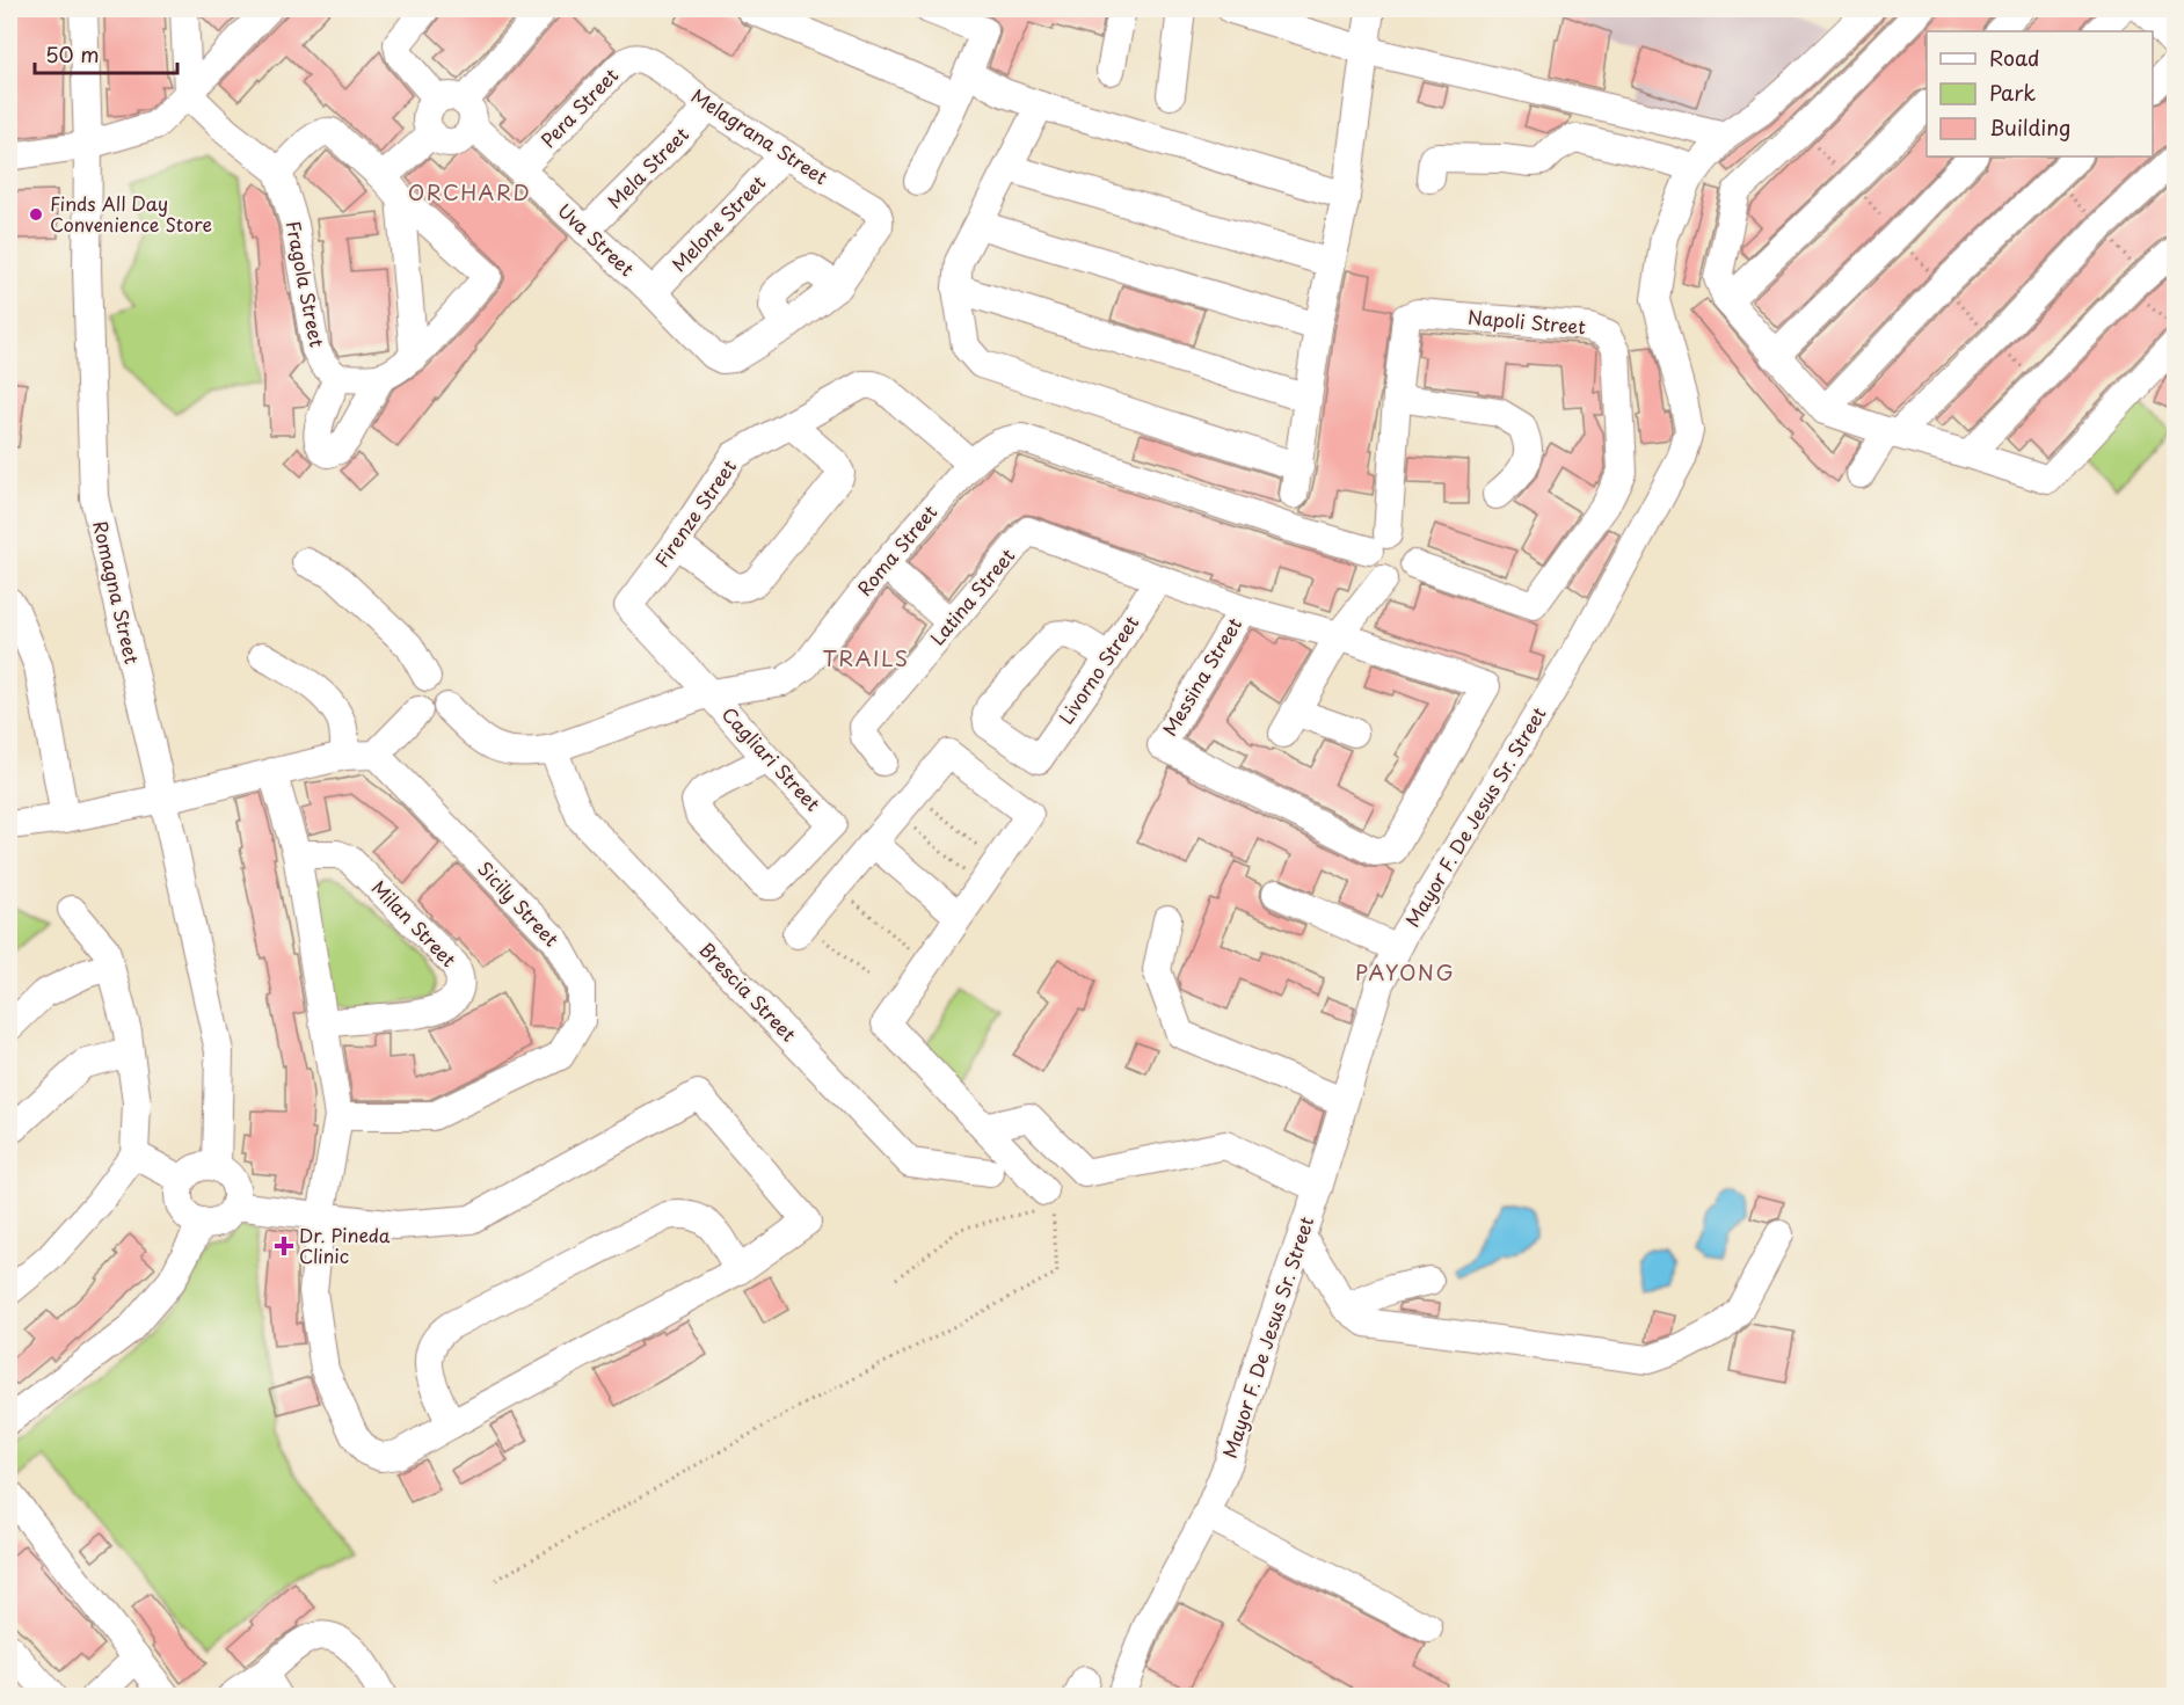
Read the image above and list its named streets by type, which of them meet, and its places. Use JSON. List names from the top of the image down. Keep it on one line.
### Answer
{"streets":{"street":["Pera Street","Melagrana Street","Mela Street","Melone Street","Uva Street","Fragola Street","Napoli Street","Firenze Street","Roma Street","Romagna Street","Latina Street","Livorno Street","Messina Street","Cagliari Street","Mayor F. De Jesus Sr. Street","Sicily Street","Milan Street","Brescia Street"]},"crossings":[["Pera Street","Melagrana Street"],["Pera Street","Uva Street"],["Melagrana Street","Mela Street"],["Melagrana Street","Melone Street"],["Melagrana Street","Uva Street"],["Mela Street","Uva Street"],["Melone Street","Uva Street"],["Napoli Street","Roma Street"],["Firenze Street","Roma Street"],["Firenze Street","Cagliari Street"],["Roma Street","Cagliari Street"],["Roma Street","Brescia Street"],["Latina Street","Livorno Street"]],"districts":["ORCHARD","TRAILS","PAYONG"],"places":{"other":["Finds All Day Convenience Store"],"health":["Dr. Pineda Clinic"]},"legend":["Road","Park","Building"],"scale_bar":"50 m"}
